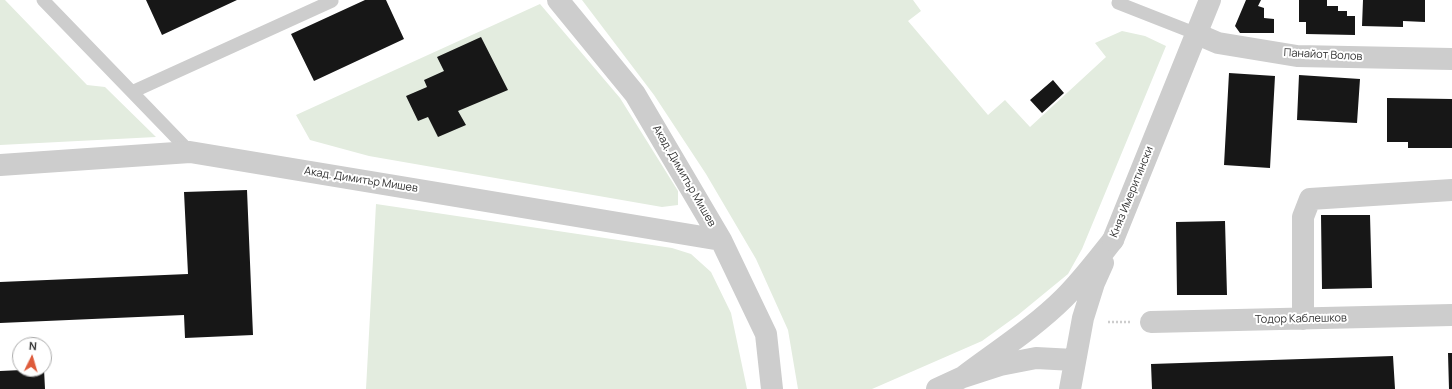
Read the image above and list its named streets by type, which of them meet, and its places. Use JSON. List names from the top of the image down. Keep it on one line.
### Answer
{"streets":{"street":["Панайот Волов","Акад. Димитър Мишев","Княз Имеритински","Тодор Каблешков"]},"crossings":[["Панайот Волов","Княз Имеритински"]],"north":"top"}
